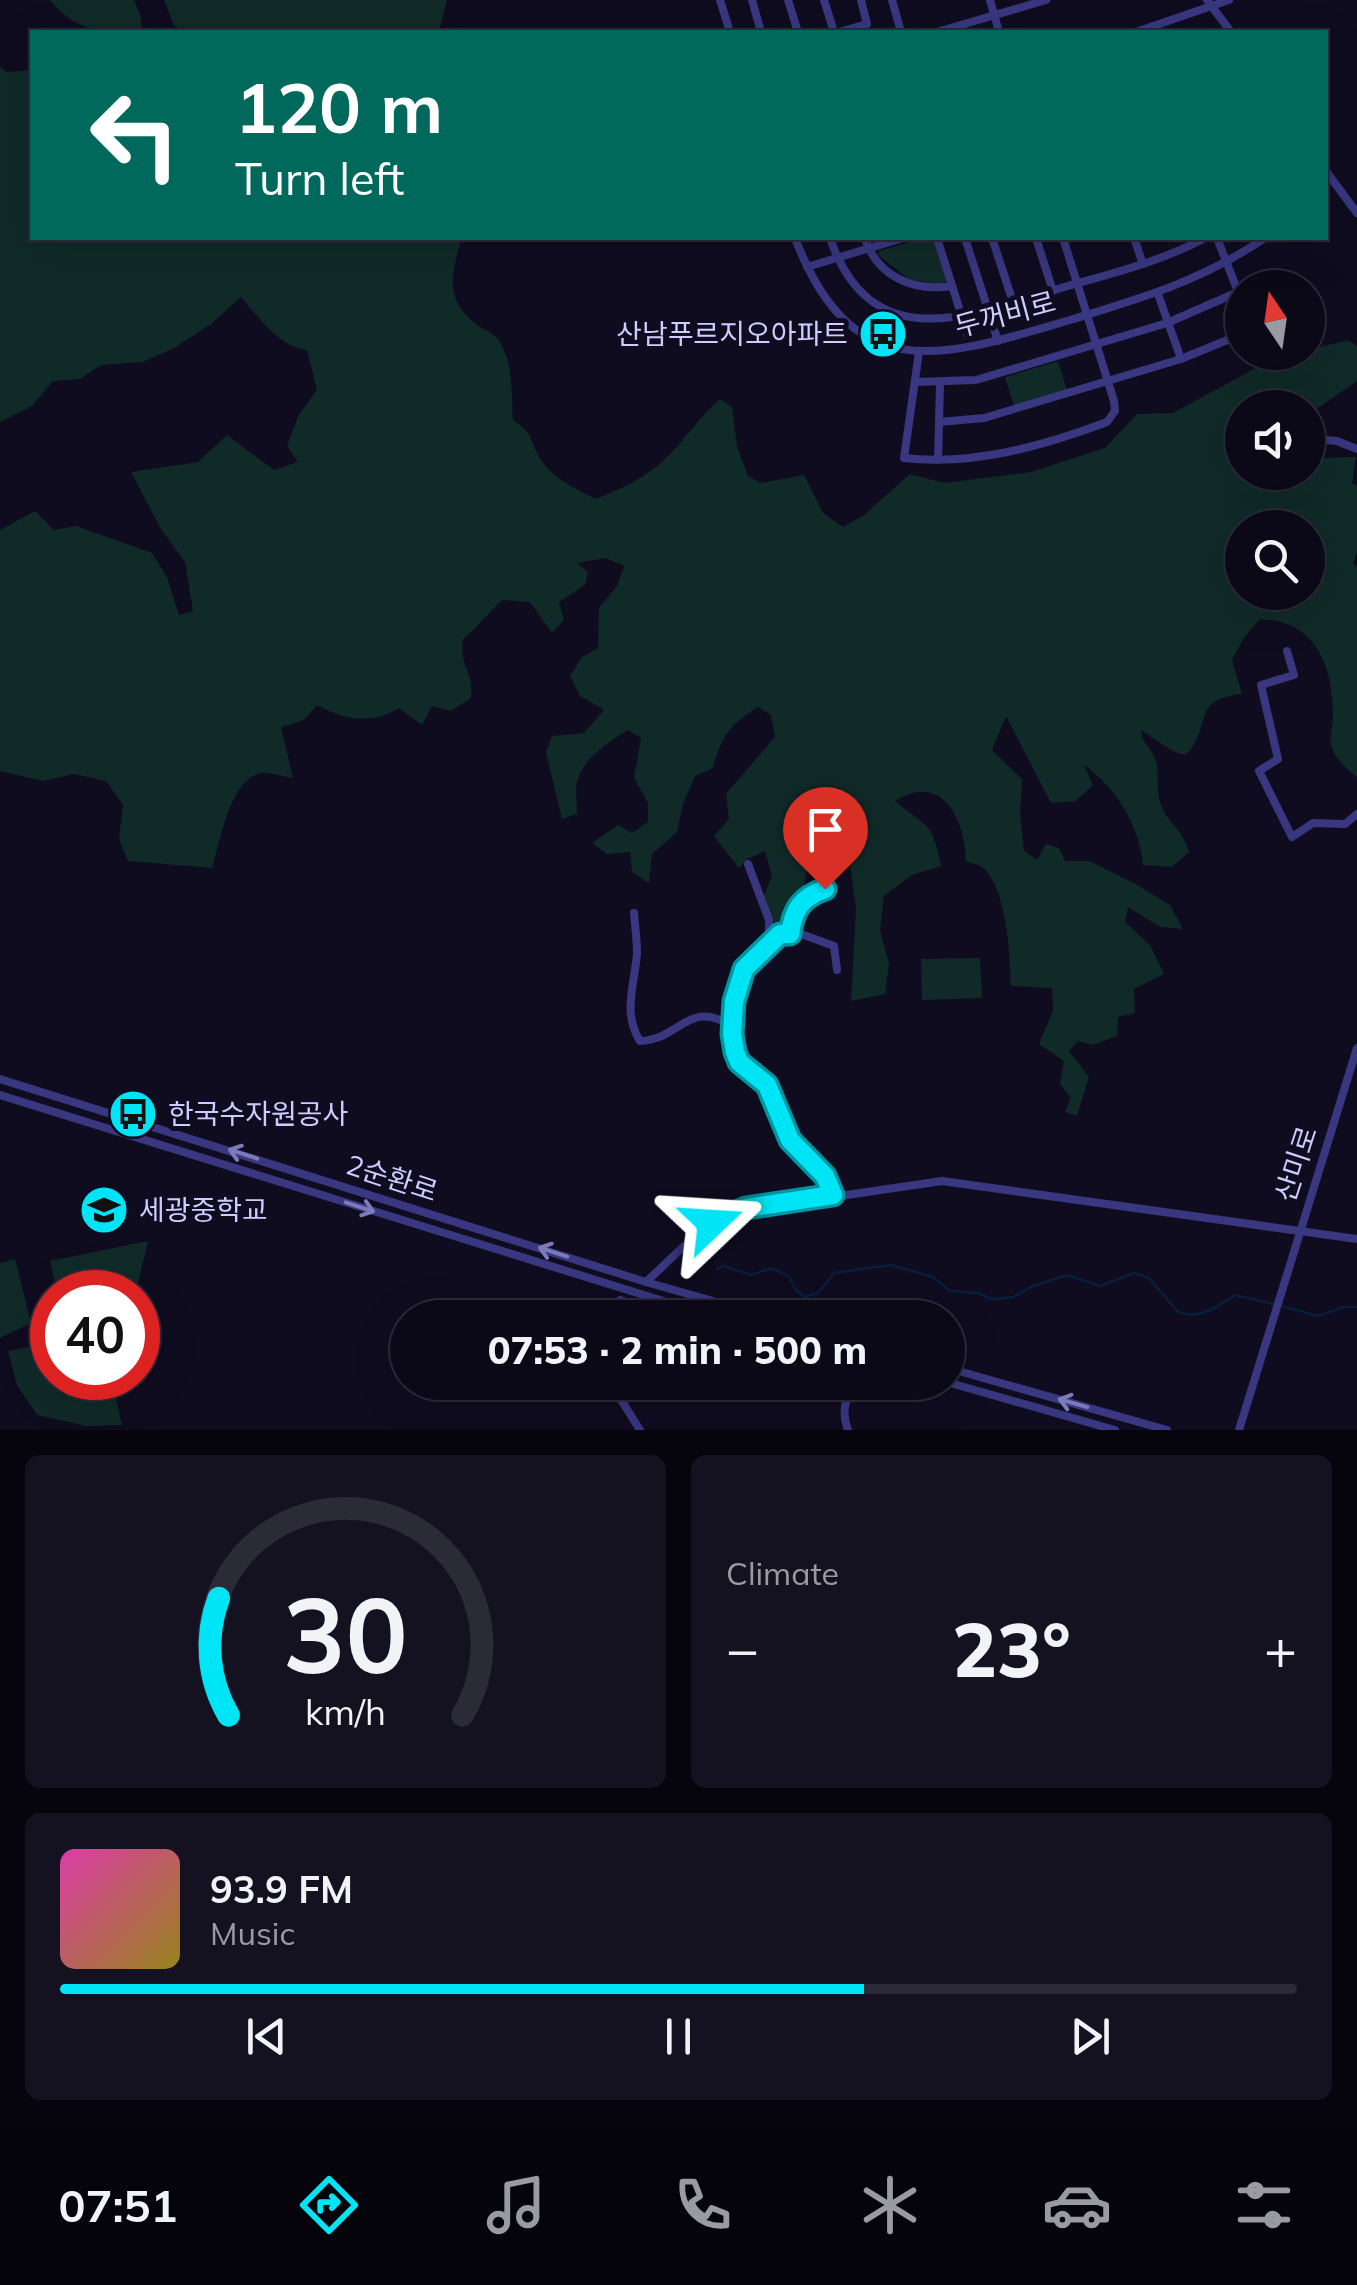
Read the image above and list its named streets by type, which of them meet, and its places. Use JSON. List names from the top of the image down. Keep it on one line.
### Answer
{"streets":{"street":["두꺼비로","산미로","2순환로"]},"places":{"bus stop":["산남푸르지오아파트","한국수자원공사"],"school or university":["세광중학교"]},"north":"top","page":{"turn":["120 m","Turn left"],"limit":"40","trip":"07:53 · 2 min · 500 m","tile":"Climate","heat":["−","23°","+"],"song":["93.9 FM","Music"],"tabs":"07:51","gauge":["30","km/h"]}}
